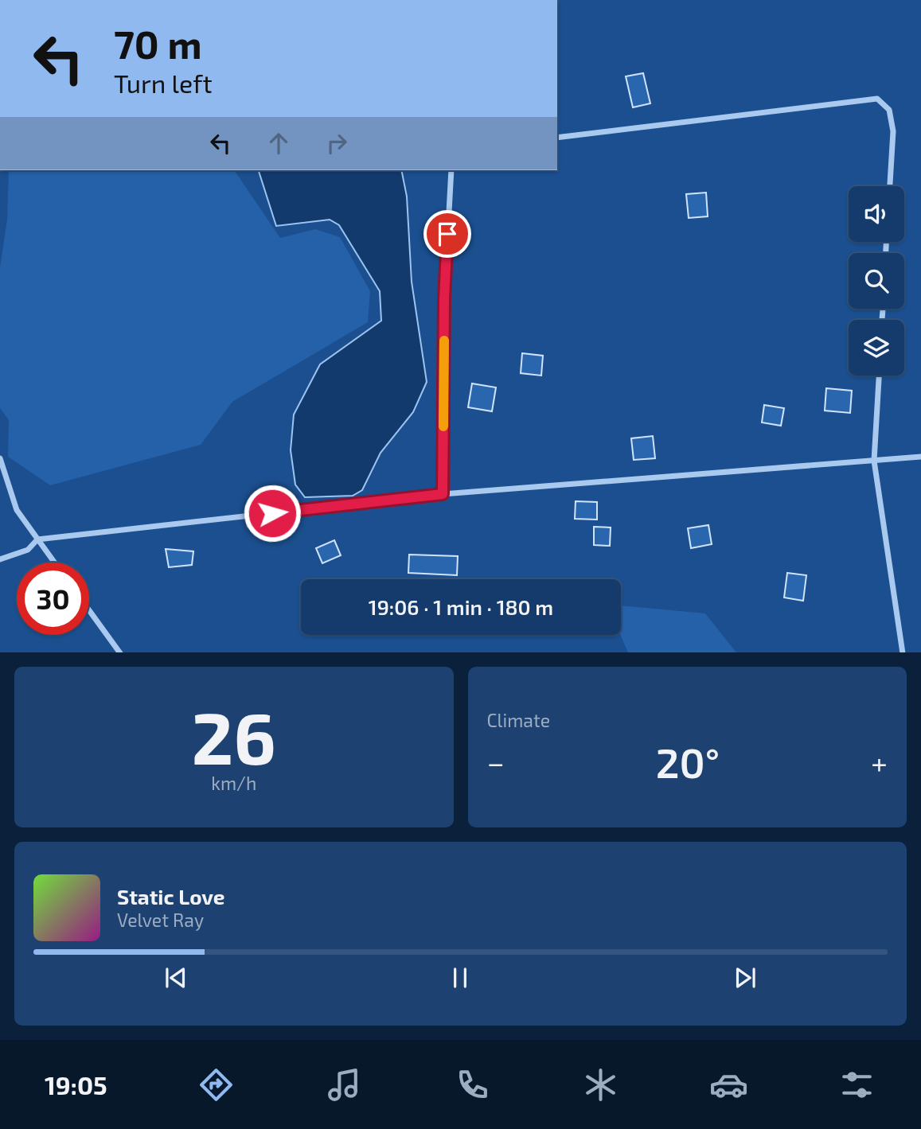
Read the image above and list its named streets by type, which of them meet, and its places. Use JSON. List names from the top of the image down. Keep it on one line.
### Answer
{"page":{"turn":["70 m","Turn left"],"limit":"30","trip":"19:06 · 1 min · 180 m","tile":[["26","km/h"],"Climate"],"heat":["−","20°","+"],"song":["Static Love","Velvet Ray"],"tabs":"19:05"}}
